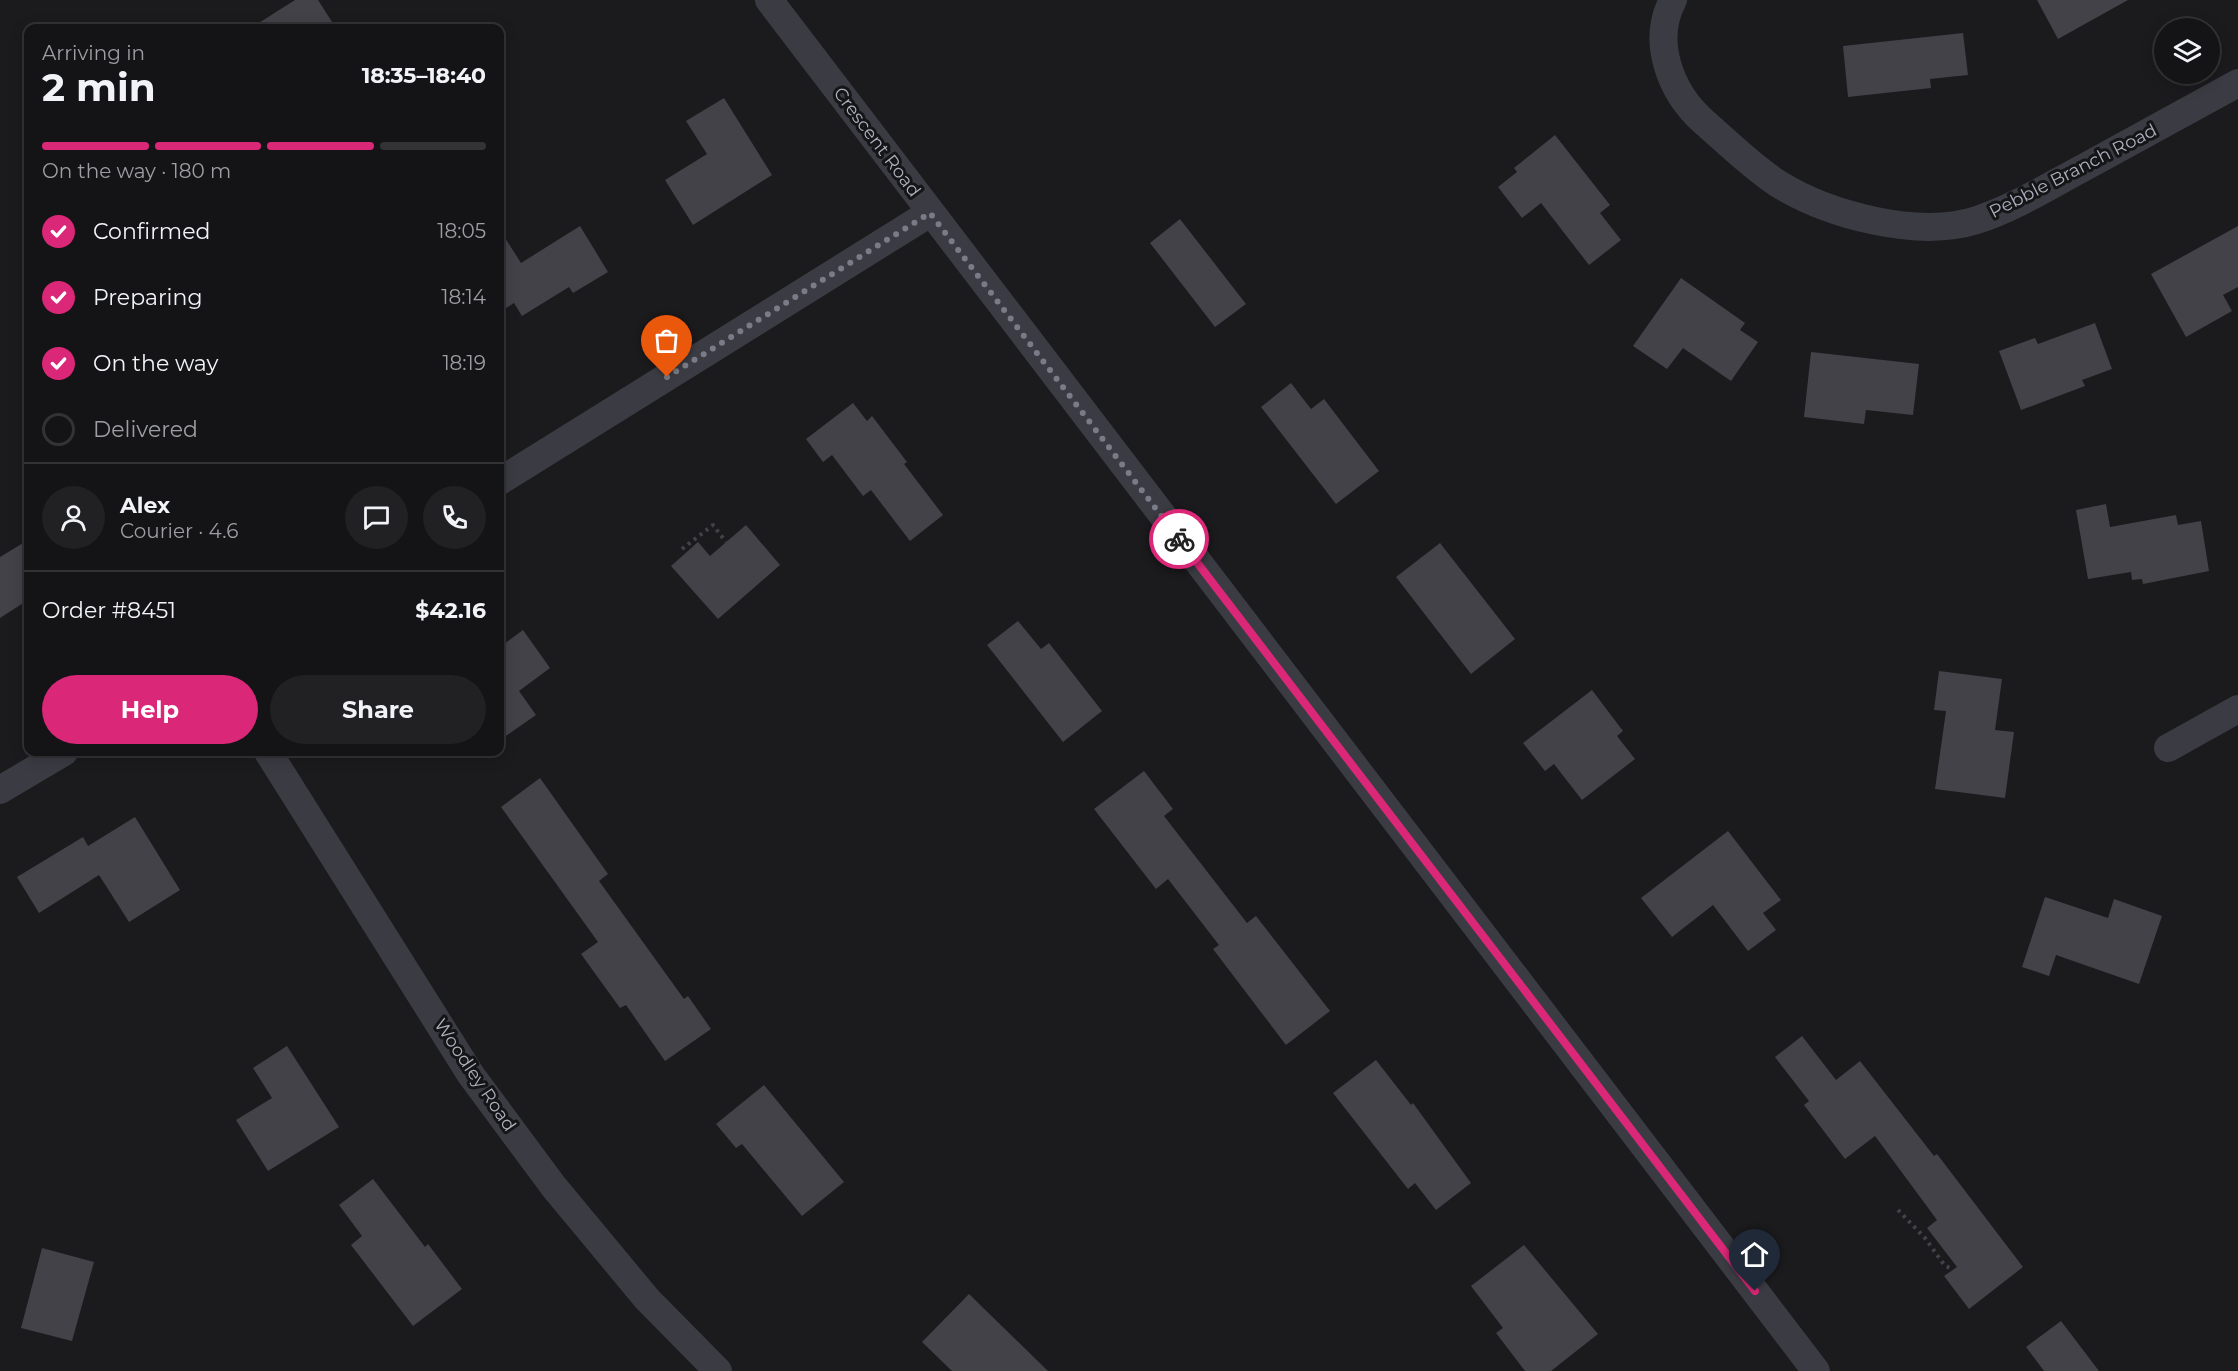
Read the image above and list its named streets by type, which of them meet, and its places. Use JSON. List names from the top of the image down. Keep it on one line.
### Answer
{"streets":{"street":["Crescent Road","Pebble Branch Road","Woodley Road"]},"page":{"heading":["2 min","Arriving in","18:35–18:40"],"panel":["Alex","Courier · 4.6","Order #8451","$42.16"],"bar":"On the way · 180 m","list":[["Confirmed","18:05"],["Preparing","18:14"],["On the way","18:19"],"Delivered"],"buttons":["Help","Share"]}}
